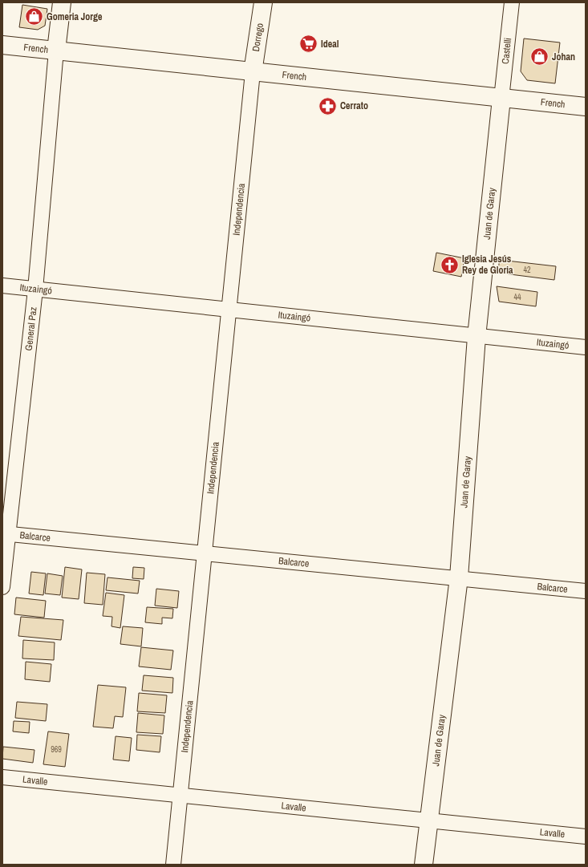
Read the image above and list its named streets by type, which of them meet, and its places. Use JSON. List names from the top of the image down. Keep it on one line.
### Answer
{"streets":{"street":["Dorrego","French","Castelli","Independencia","Juan de Garay","Ituzaingó","General Paz","Balcarce","Lavalle"]},"crossings":[["Dorrego","French"],["Dorrego","Independencia"],["French","Castelli"],["French","Independencia"],["French","Juan de Garay"],["French","General Paz"],["Castelli","Juan de Garay"],["Independencia","Ituzaingó"],["Independencia","Balcarce"],["Independencia","Lavalle"],["Juan de Garay","Ituzaingó"],["Juan de Garay","Balcarce"],["Juan de Garay","Lavalle"],["Ituzaingó","General Paz"],["General Paz","Balcarce"]],"places":{"shop":["Gomeria Jorge","Johan"],"supermarket":["Ideal"],"pharmacy":["Cerrato"],"church":["Iglesia Jesús Rey de Gloria"]},"house_numbers":["42","44","969"]}
